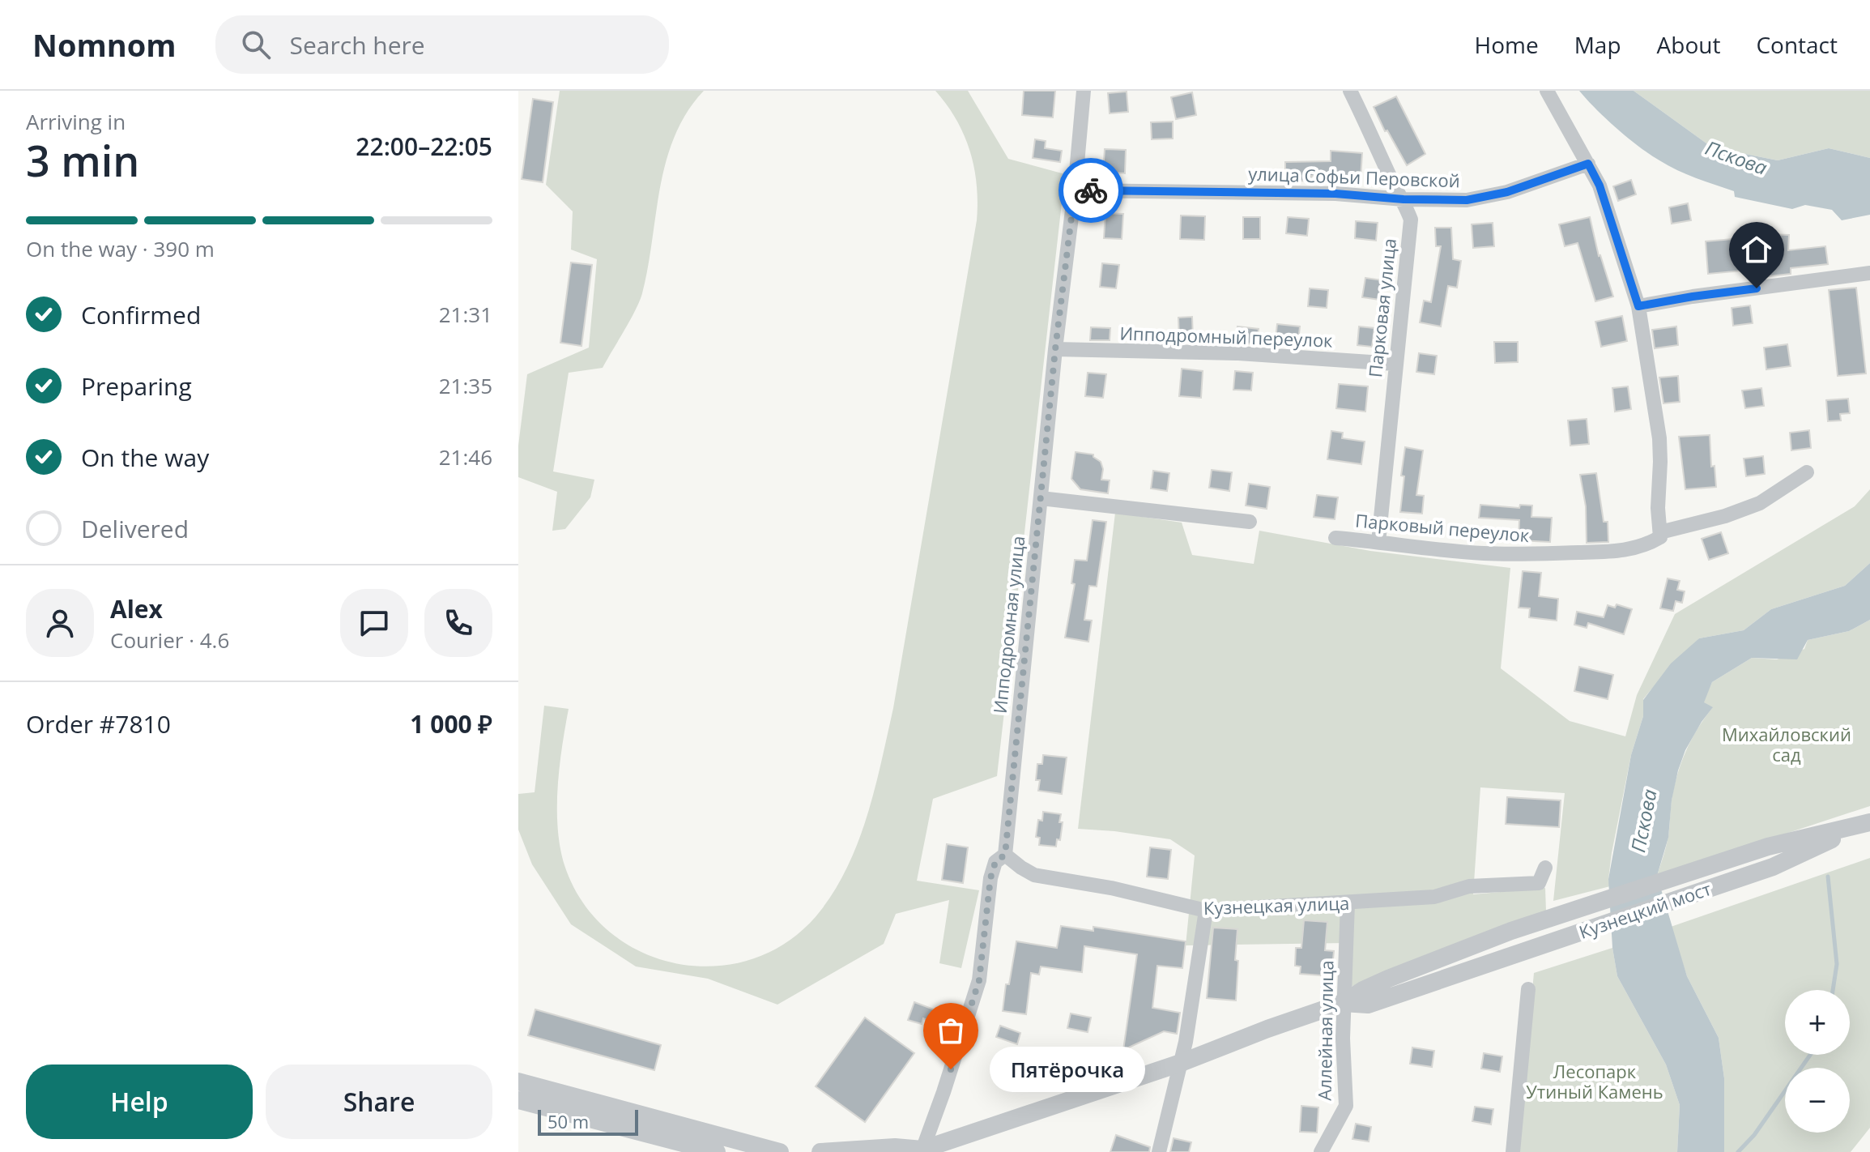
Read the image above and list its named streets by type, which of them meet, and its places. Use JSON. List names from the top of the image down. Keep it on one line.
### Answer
{"streets":{"street":["улица Софьи Перовской","Парковая улица","Ипподромный переулок","Парковый переулок","Ипподромная улица","Кузнецкая улица","Кузнецкий мост","Аллейная улица"]},"crossings":[["улица Софьи Перовской","Парковая улица"],["улица Софьи Перовской","Ипподромная улица"],["Парковая улица","Ипподромный переулок"],["Парковая улица","Парковый переулок"],["Ипподромный переулок","Ипподромная улица"],["Ипподромная улица","Кузнецкая улица"],["Кузнецкая улица","Аллейная улица"],["Кузнецкий мост","Аллейная улица"]],"water":["Пскова"],"parks":["Михайловский сад","Лесопарк Утиный Камень"],"places":["Пятёрочка"],"scale_bar":"50 m","page":{"header":"Nomnom","search":"Search here","nav":["Home","Map","About","Contact"],"heading":["3 min","Arriving in","22:00–22:05"],"panel":["Alex","Courier · 4.6","Order #7810","1 000 ₽"],"bar":"On the way · 390 m","list":[["Confirmed","21:31"],["Preparing","21:35"],["On the way","21:46"],"Delivered"],"map_buttons":["+","−"],"bubble":"Пятёрочка","buttons":["Help","Share"],"scale":"50 m"}}
